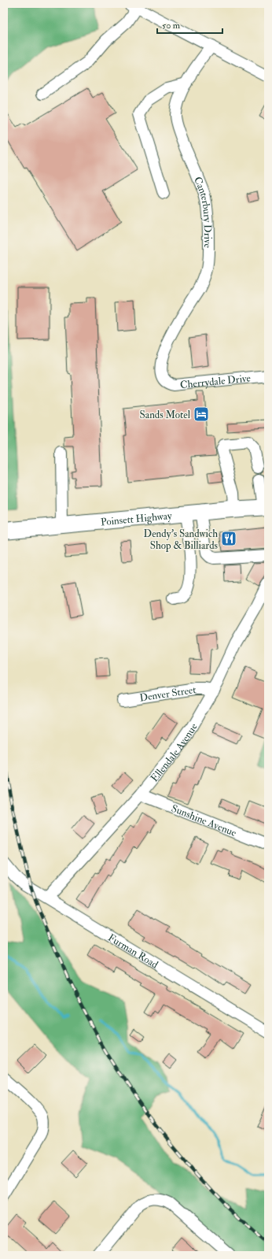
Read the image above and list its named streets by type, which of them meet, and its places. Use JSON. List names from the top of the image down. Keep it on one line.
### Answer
{"streets":{"highway":["Poinsett Highway"],"street":["Canterbury Drive","Cherrydale Drive","Denver Street","Ellendale Avenue","Sunshine Avenue","Furman Road"]},"crossings":[["Canterbury Drive","Cherrydale Drive"],["Denver Street","Ellendale Avenue"],["Ellendale Avenue","Sunshine Avenue"],["Ellendale Avenue","Furman Road"]],"places":{"hotel":["Sands Motel"],"restaurant":["Dendy's Sandwich Shop & Billiards"]},"scale_bar":"50 m"}
